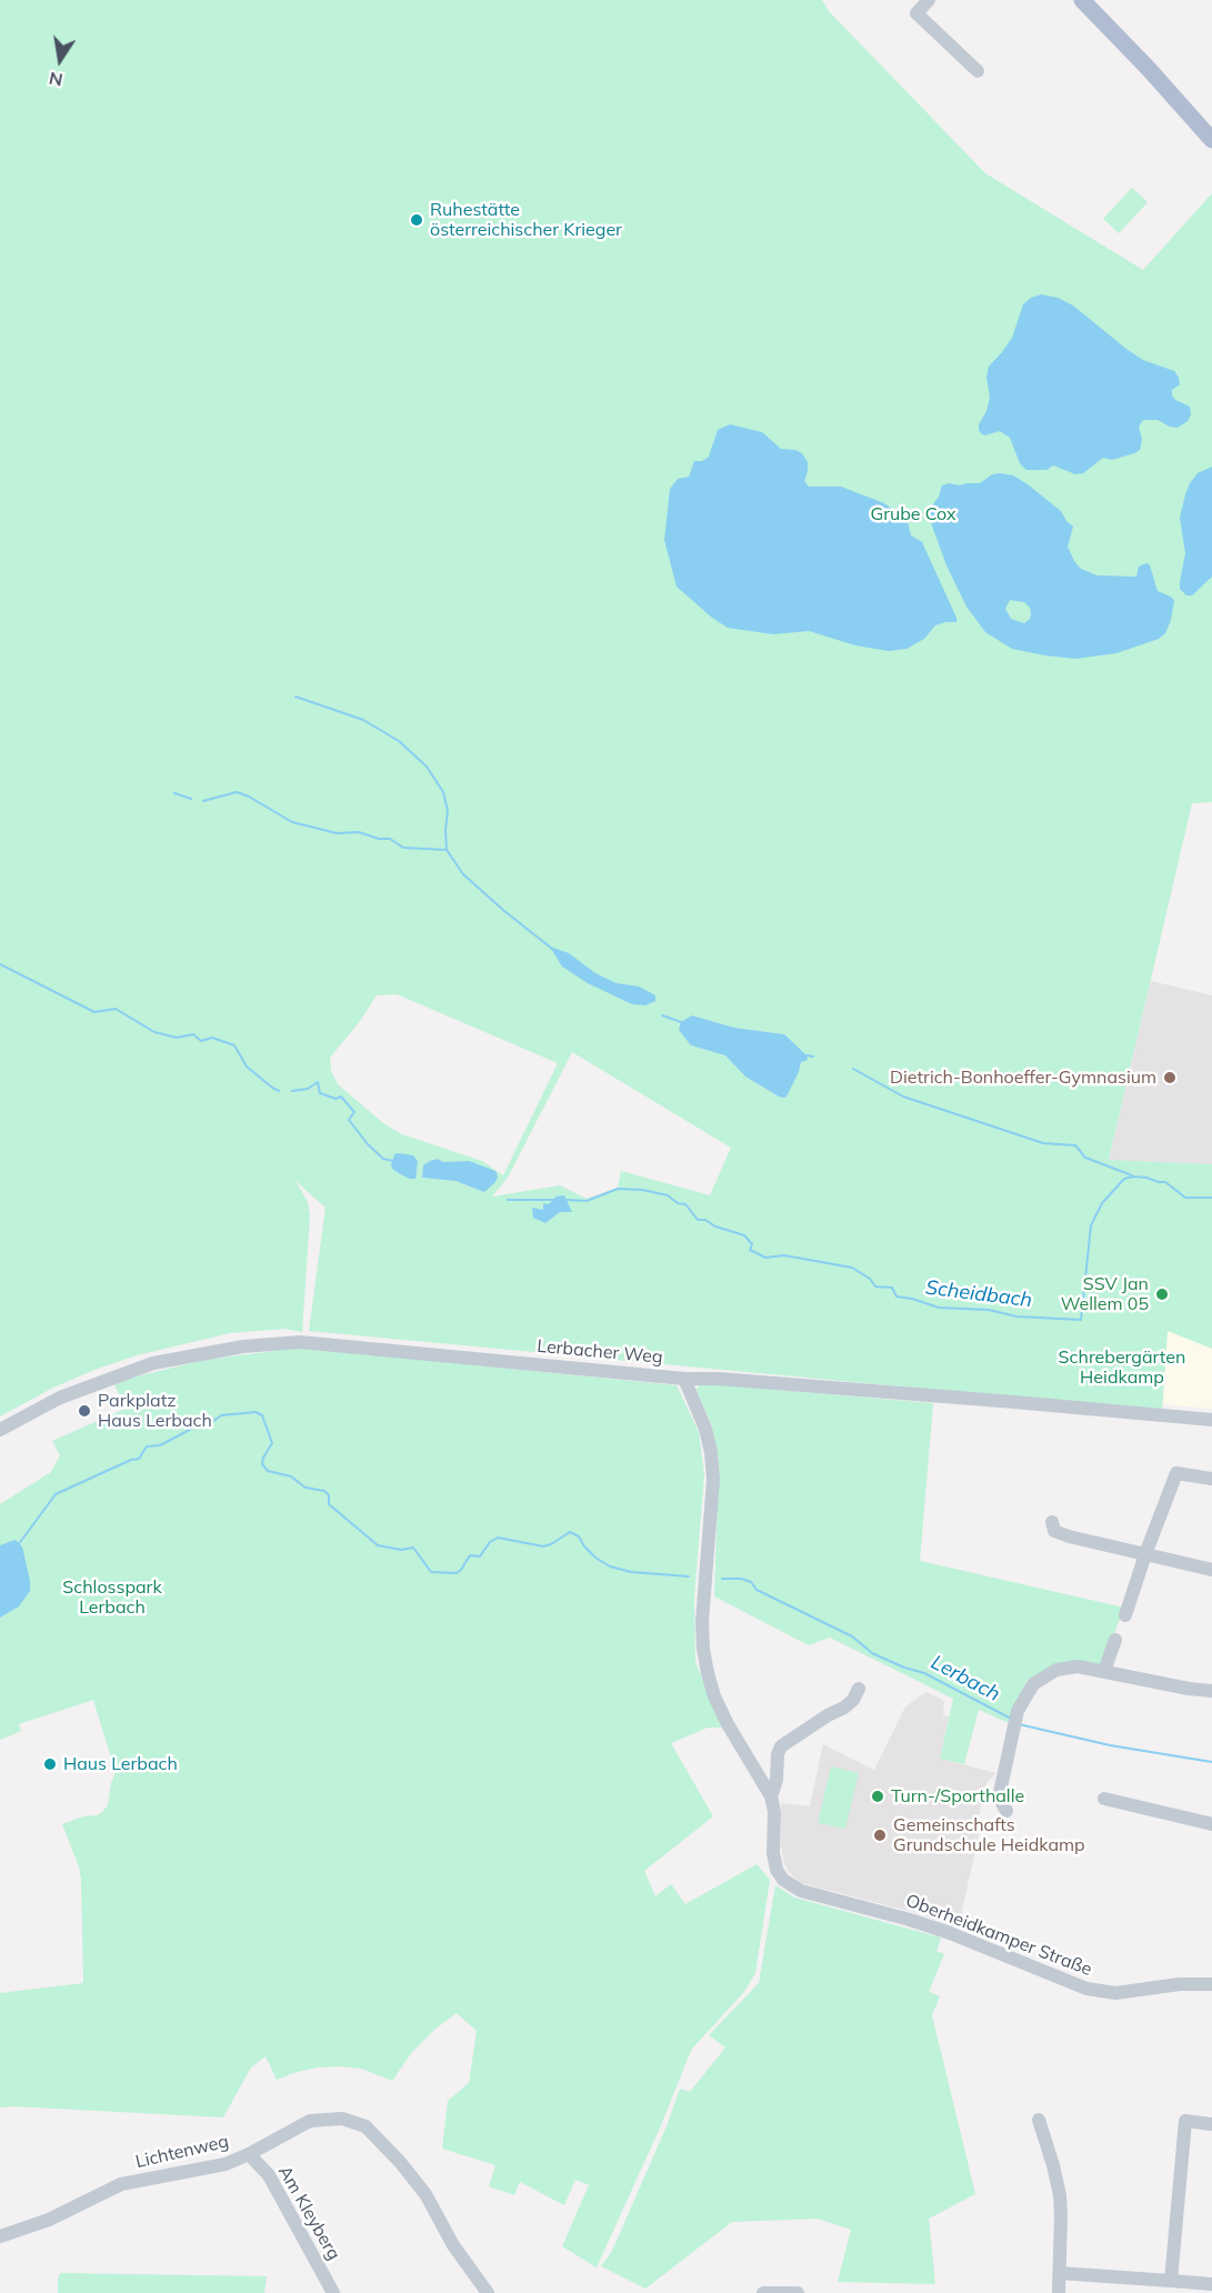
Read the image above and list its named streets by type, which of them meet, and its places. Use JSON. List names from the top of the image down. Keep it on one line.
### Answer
{"streets":{"street":["Lerbacher Weg","Oberheidkamper Straße","Lichtenweg","Am Kleyberg"]},"crossings":[["Lerbacher Weg","Oberheidkamper Straße"],["Lichtenweg","Am Kleyberg"]],"water":["Scheidbach","Lerbach"],"parks":["Grube Cox","Schrebergärten Heidkamp","Schlosspark Lerbach"],"places":["Ruhestätte österreichischer Krieger","Dietrich-Bonhoeffer-Gymnasium","SSV Jan Wellem 05","Parkplatz Haus Lerbach","Haus Lerbach","Turn-/Sporthalle","Gemeinschafts Grundschule Heidkamp"],"north":"bottom"}
